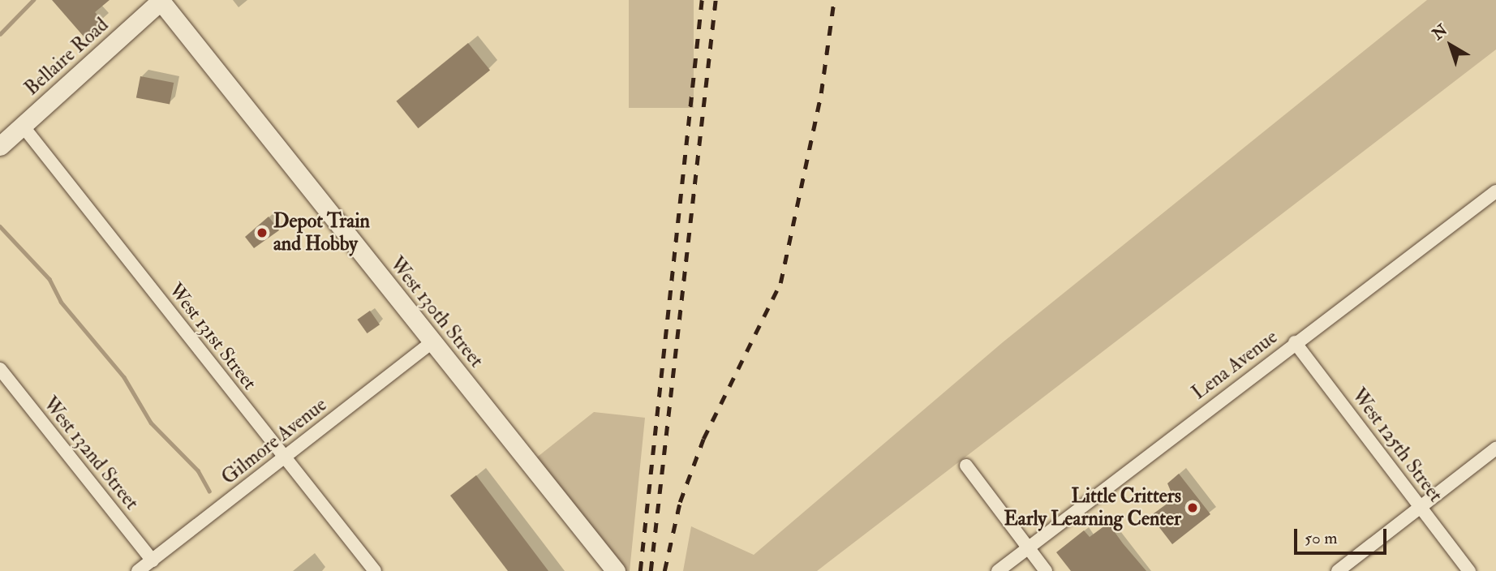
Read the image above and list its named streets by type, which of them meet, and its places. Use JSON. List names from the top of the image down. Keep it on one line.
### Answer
{"streets":{"main road":["Bellaire Road","West 130th Street"],"street":["West 131st Street","Lena Avenue","Gilmore Avenue","West 125th Street","West 132nd Street"]},"crossings":[["Bellaire Road","West 130th Street"],["Bellaire Road","West 131st Street"],["West 130th Street","Gilmore Avenue"],["West 131st Street","Gilmore Avenue"],["Lena Avenue","West 125th Street"],["Gilmore Avenue","West 132nd Street"]],"places":["Depot Train and Hobby","Little Critters Early Learning Center"],"scale_bar":"50 m","north":"top left"}
